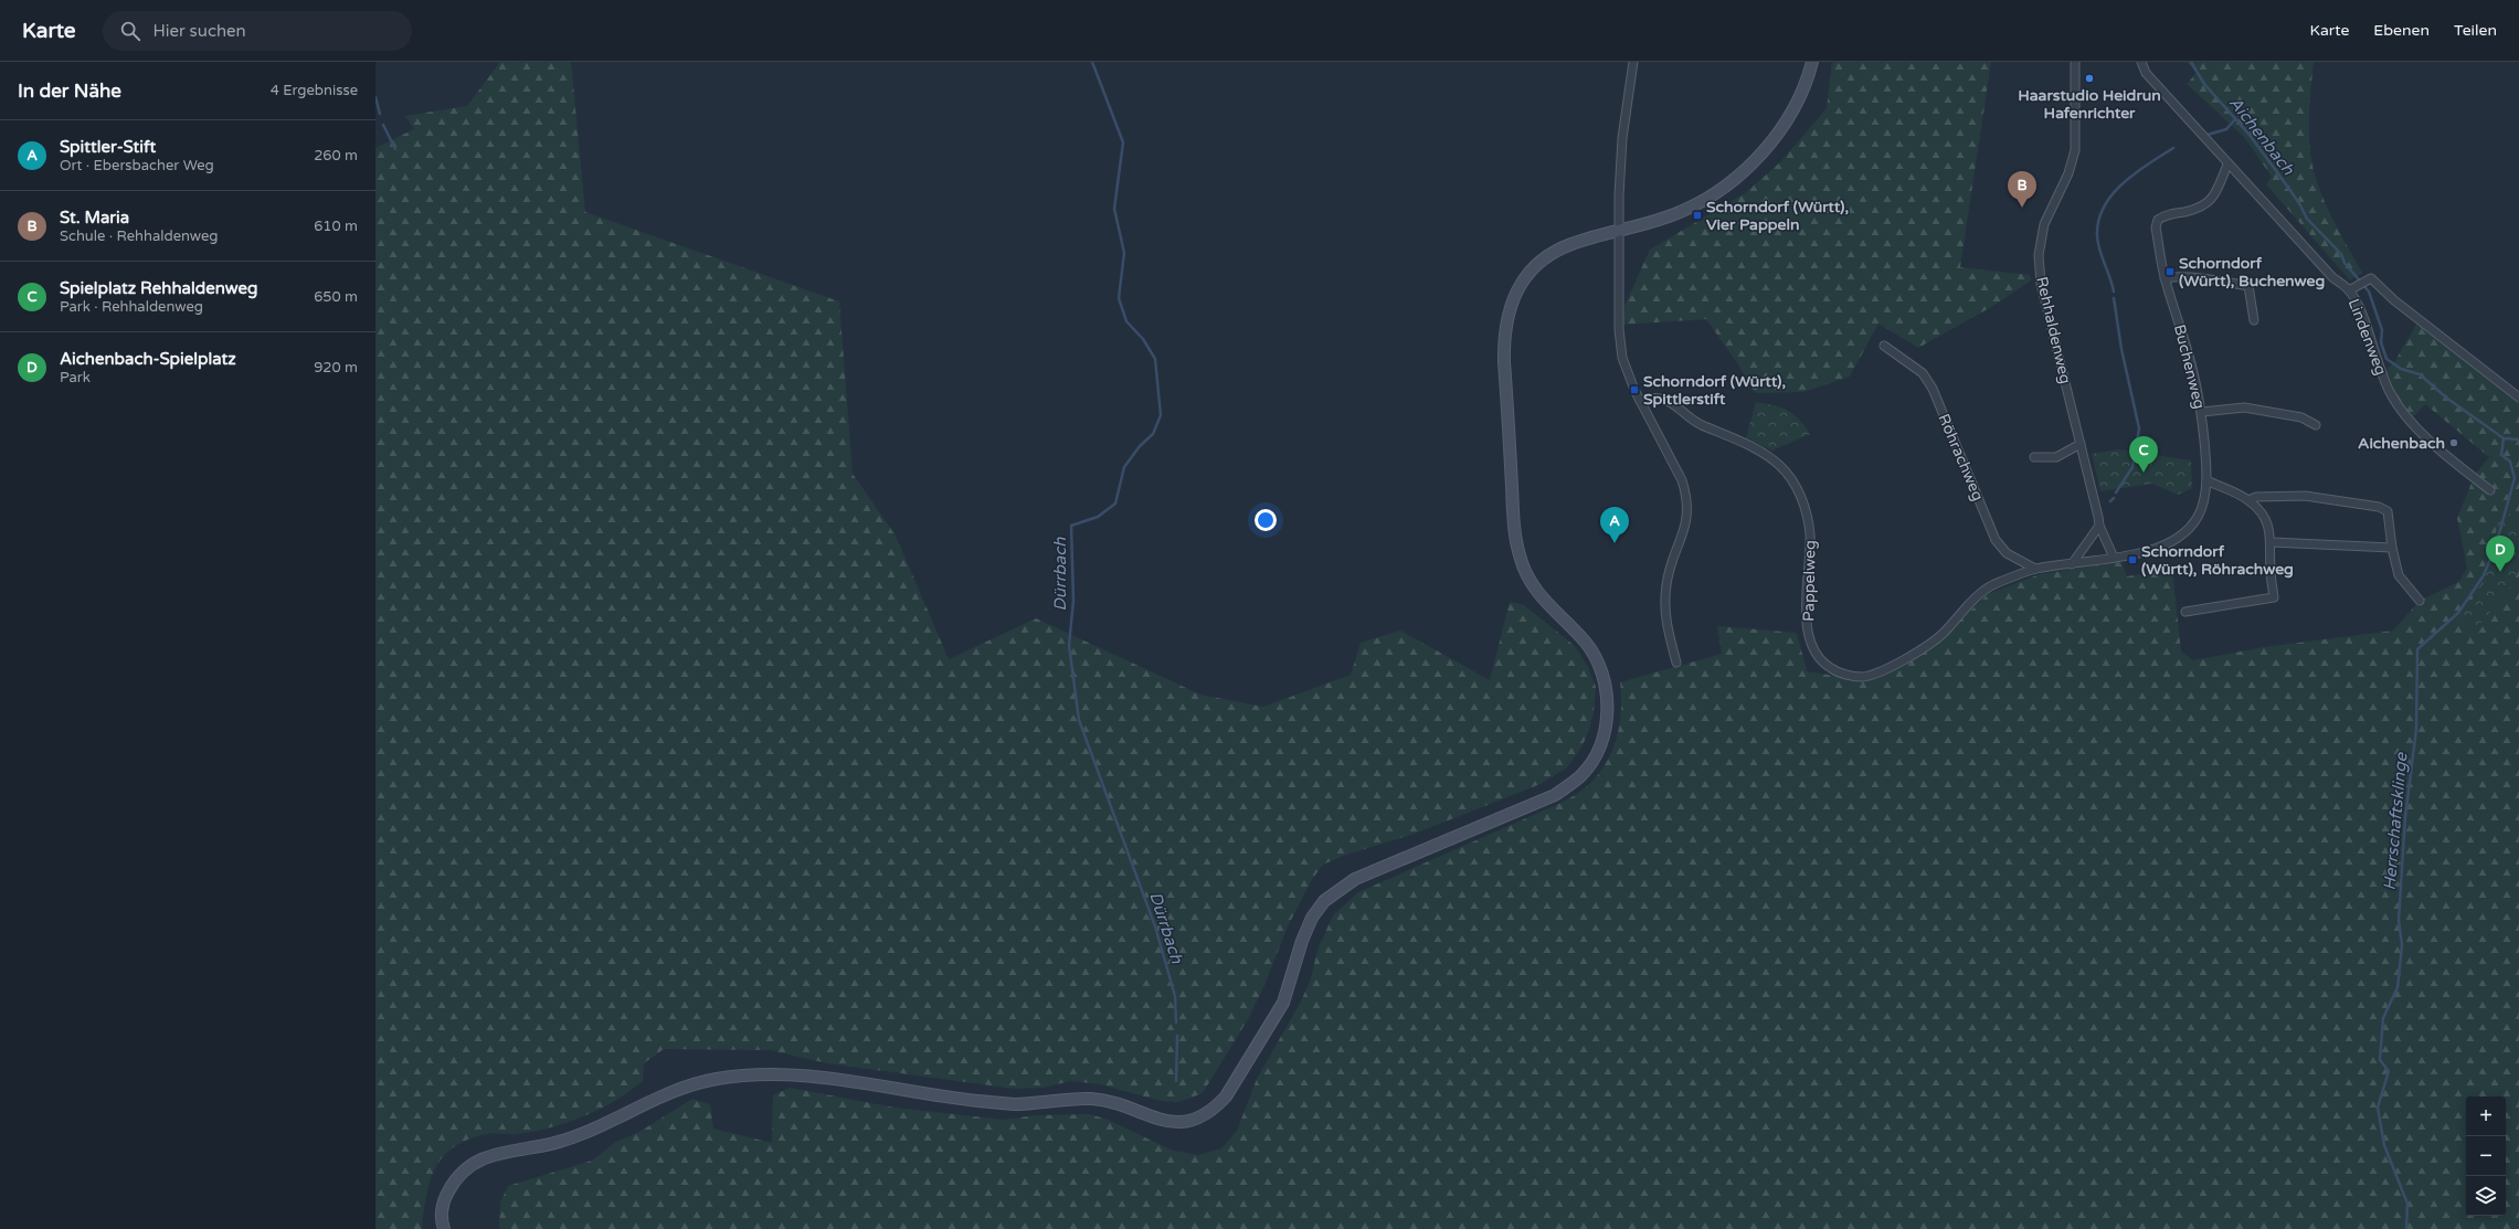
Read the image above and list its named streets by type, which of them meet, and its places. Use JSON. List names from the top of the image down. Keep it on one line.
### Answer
{"streets":{"street":["Rehhaldenweg","Lindenweg","Buchenweg","Röhrachweg","Pappelweg"]},"crossings":[["Rehhaldenweg","Buchenweg"],["Rehhaldenweg","Pappelweg"],["Lindenweg","Buchenweg"],["Buchenweg","Pappelweg"],["Röhrachweg","Pappelweg"]],"water":["Aichenbach","Dürrbach","Herrschaftsklinge"],"places":{"other":["Haarstudio Heidrun Hafenrichter","Aichenbach"],"transit":["Schorndorf (Württ), Vier Pappeln","Schorndorf (Württ), Buchenweg","Schorndorf (Württ), Spittlerstift","Schorndorf (Württ), Röhrachweg"]},"page":{"header":"Karte","search":"Hier suchen","nav":["Karte","Ebenen","Teilen"],"heading":["In der Nähe","4 Ergebnisse"],"list":[{"mark":"A","name":"Spittler-Stift","note":"Ort · Ebersbacher Weg","value":"260 m"},{"mark":"B","name":"St. Maria","note":"Schule · Rehhaldenweg","value":"610 m"},{"mark":"C","name":"Spielplatz Rehhaldenweg","note":"Park · Rehhaldenweg","value":"650 m"},{"mark":"D","name":"Aichenbach-Spielplatz","note":"Park","value":"920 m"}],"pins":["B","C","A","D"],"map_buttons":["+","−"]}}
